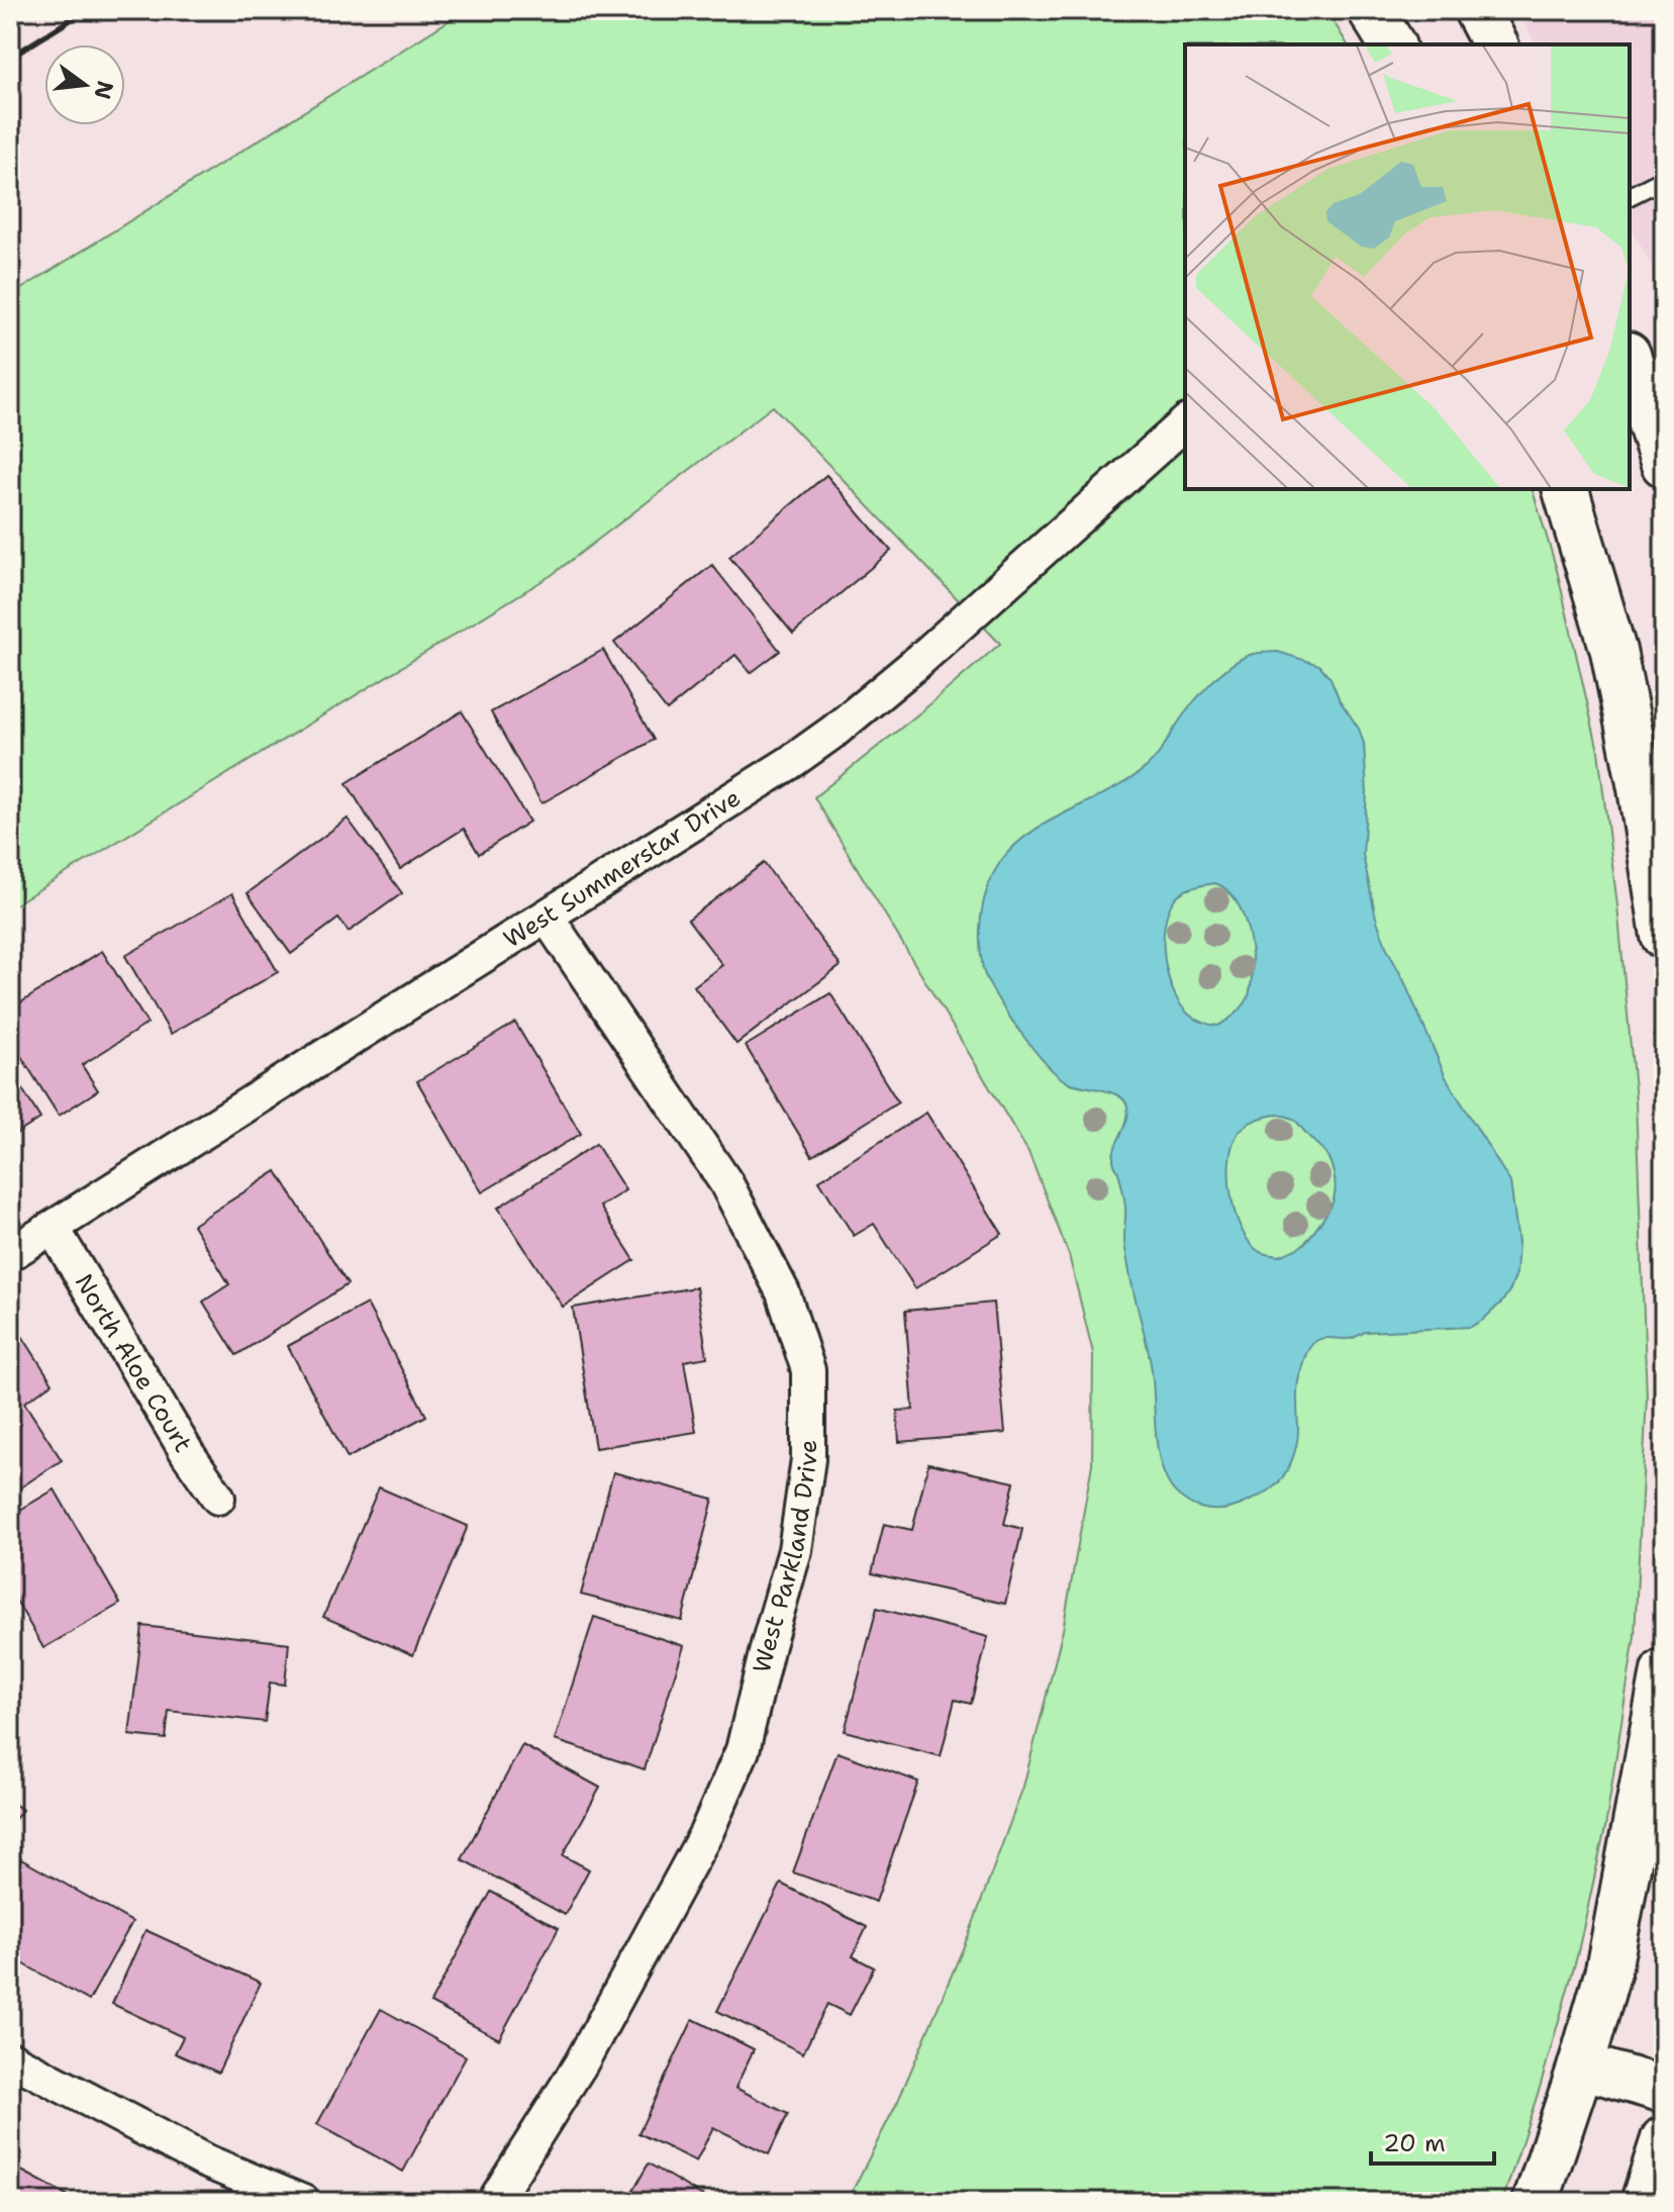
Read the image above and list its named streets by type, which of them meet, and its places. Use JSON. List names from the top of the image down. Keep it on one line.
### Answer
{"streets":{"street":["West Summerstar Drive","North Aloe Court","West Parkland Drive"]},"crossings":[["West Summerstar Drive","North Aloe Court"],["West Summerstar Drive","West Parkland Drive"]],"scale_bar":"20 m","north":"right"}
